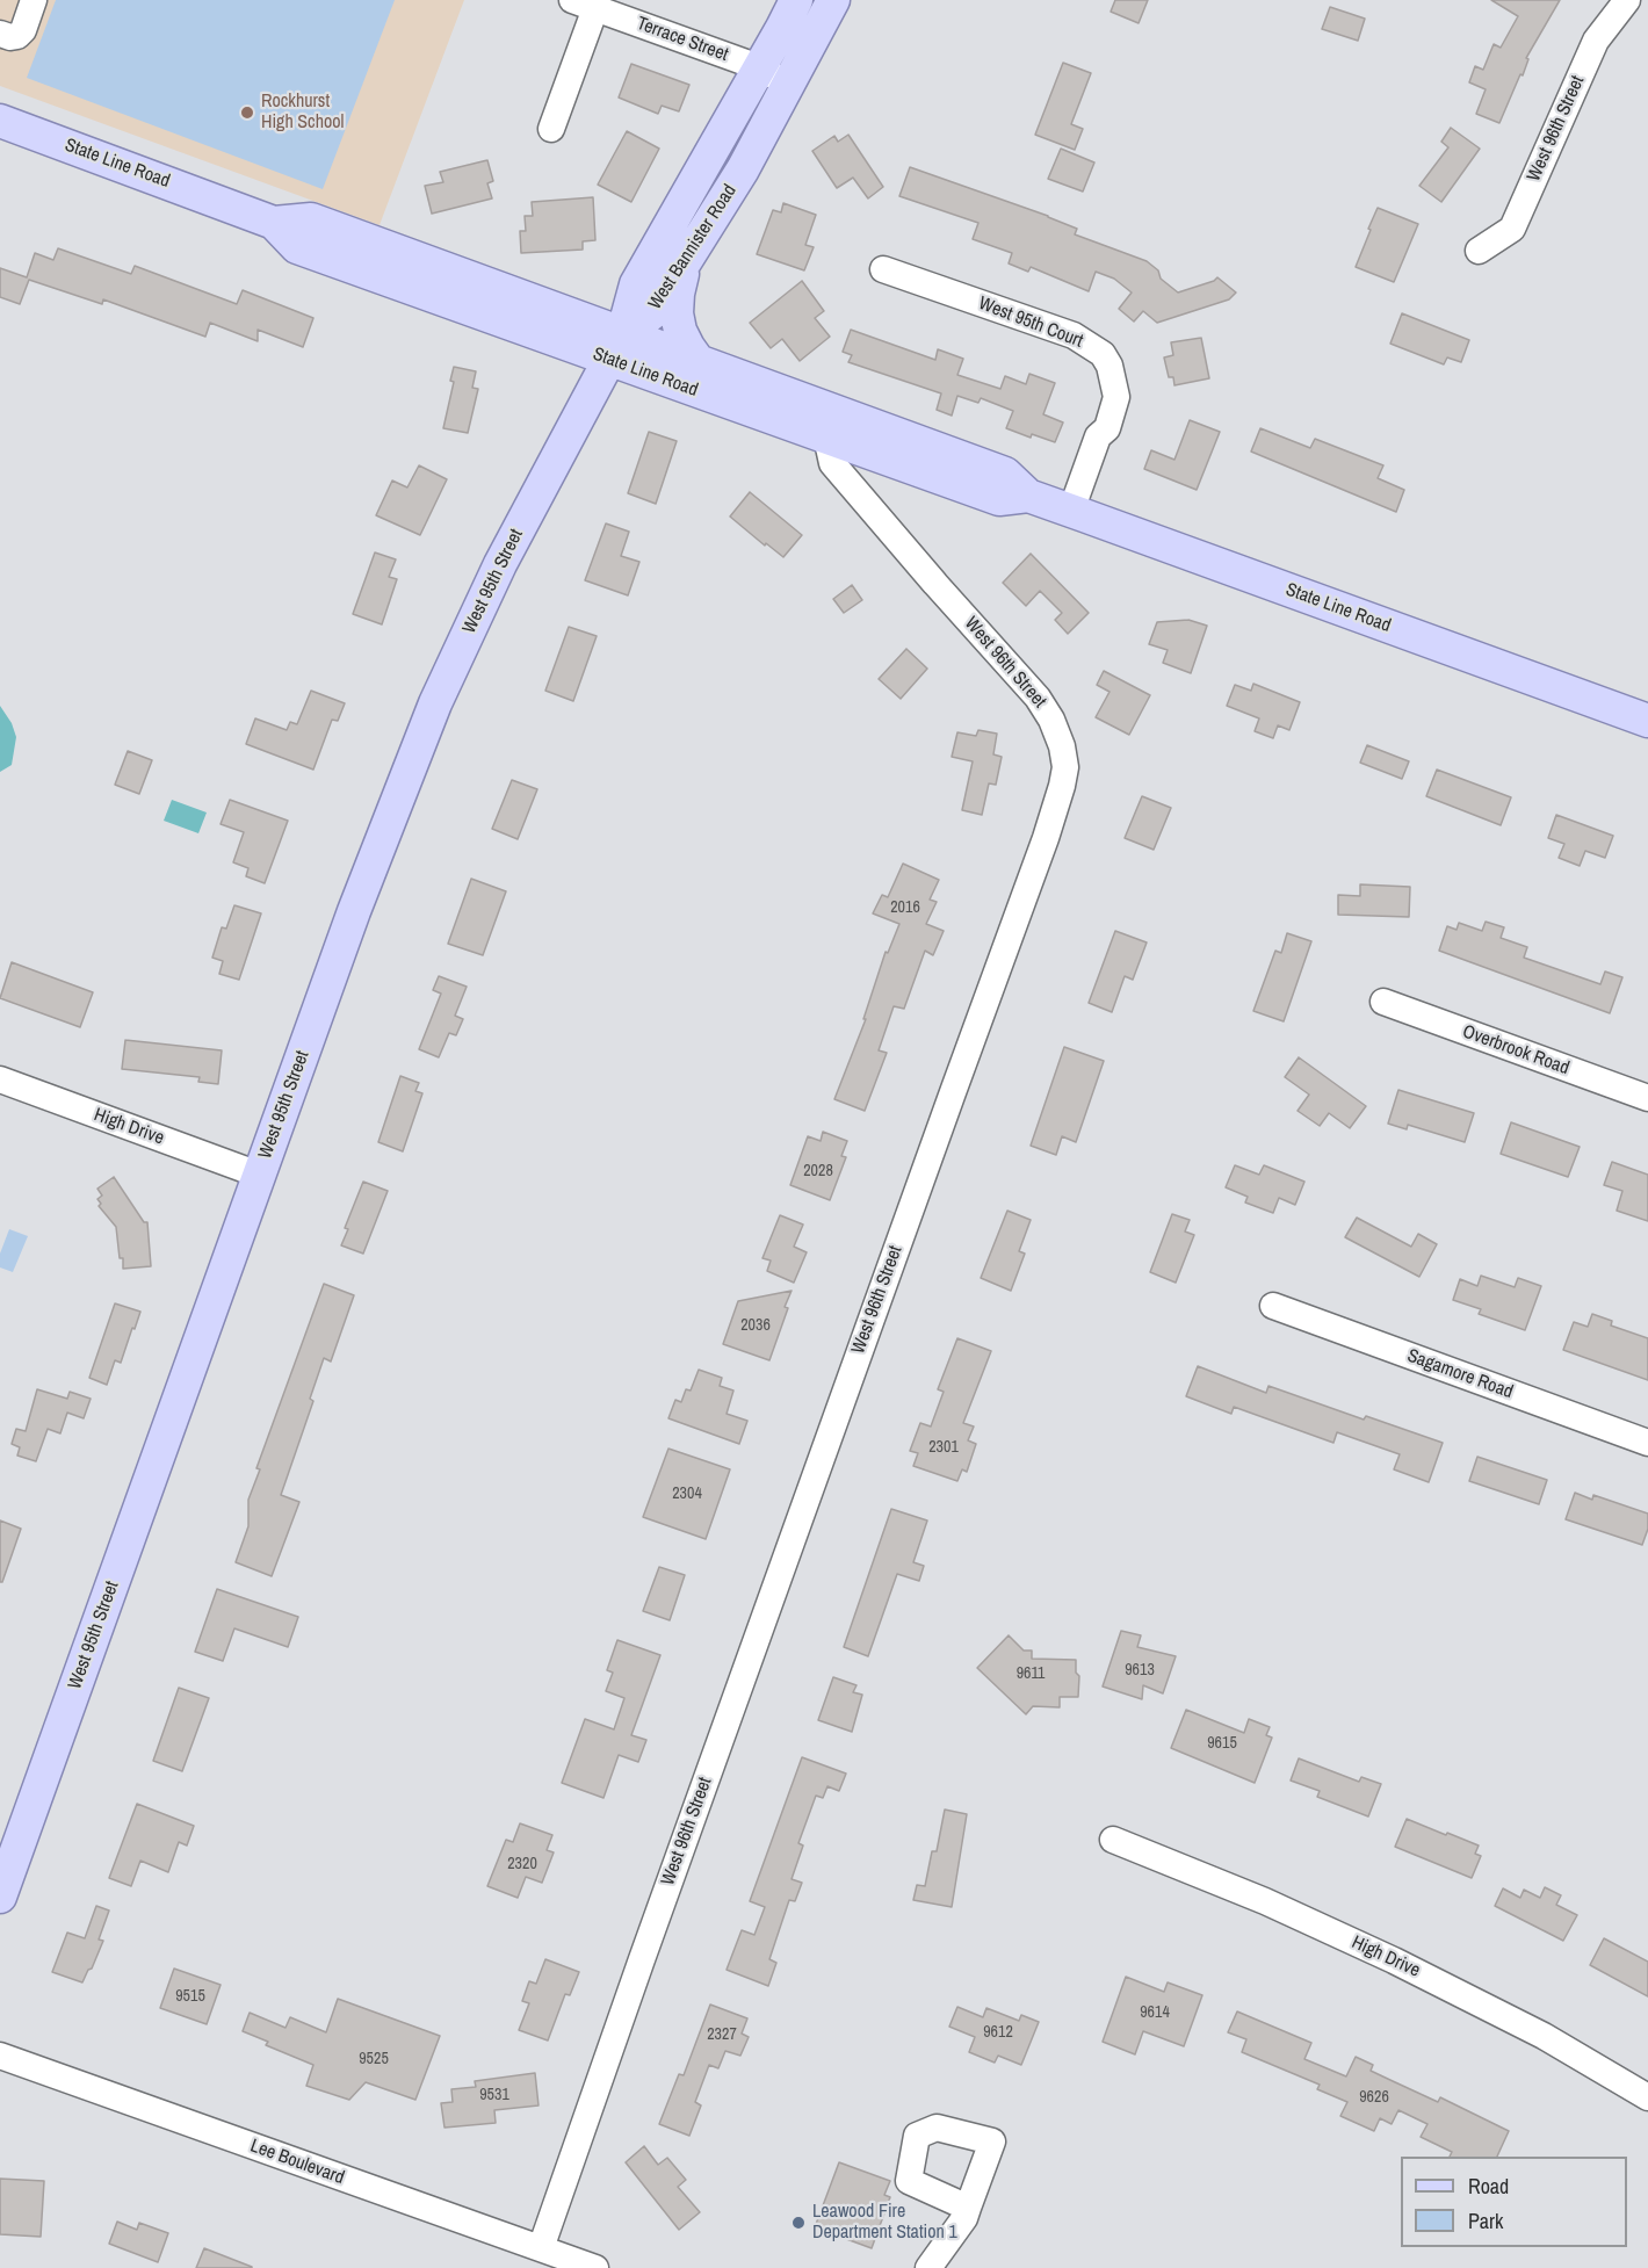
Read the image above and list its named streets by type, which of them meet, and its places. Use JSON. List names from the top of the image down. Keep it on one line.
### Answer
{"streets":{"main road":["State Line Road","West Bannister Road","West 95th Street"],"street":["Terrace Street","West 96th Street","West 95th Court","Overbrook Road","High Drive","Sagamore Road","Lee Boulevard"]},"crossings":[["Terrace Street","West Bannister Road"],["West 96th Street","State Line Road"],["West 96th Street","Lee Boulevard"],["State Line Road","West Bannister Road"],["State Line Road","West 95th Court"],["State Line Road","West 95th Street"],["West Bannister Road","West 95th Street"],["West 95th Street","High Drive"]],"places":["Rockhurst High School","Leawood Fire Department Station 1"],"house_numbers":["2016","2028","2036","2301","2304","9613","9611","9615","2320","9515","9614","9612","2327","9525","9531","9626"],"legend":["Road","Park"]}
